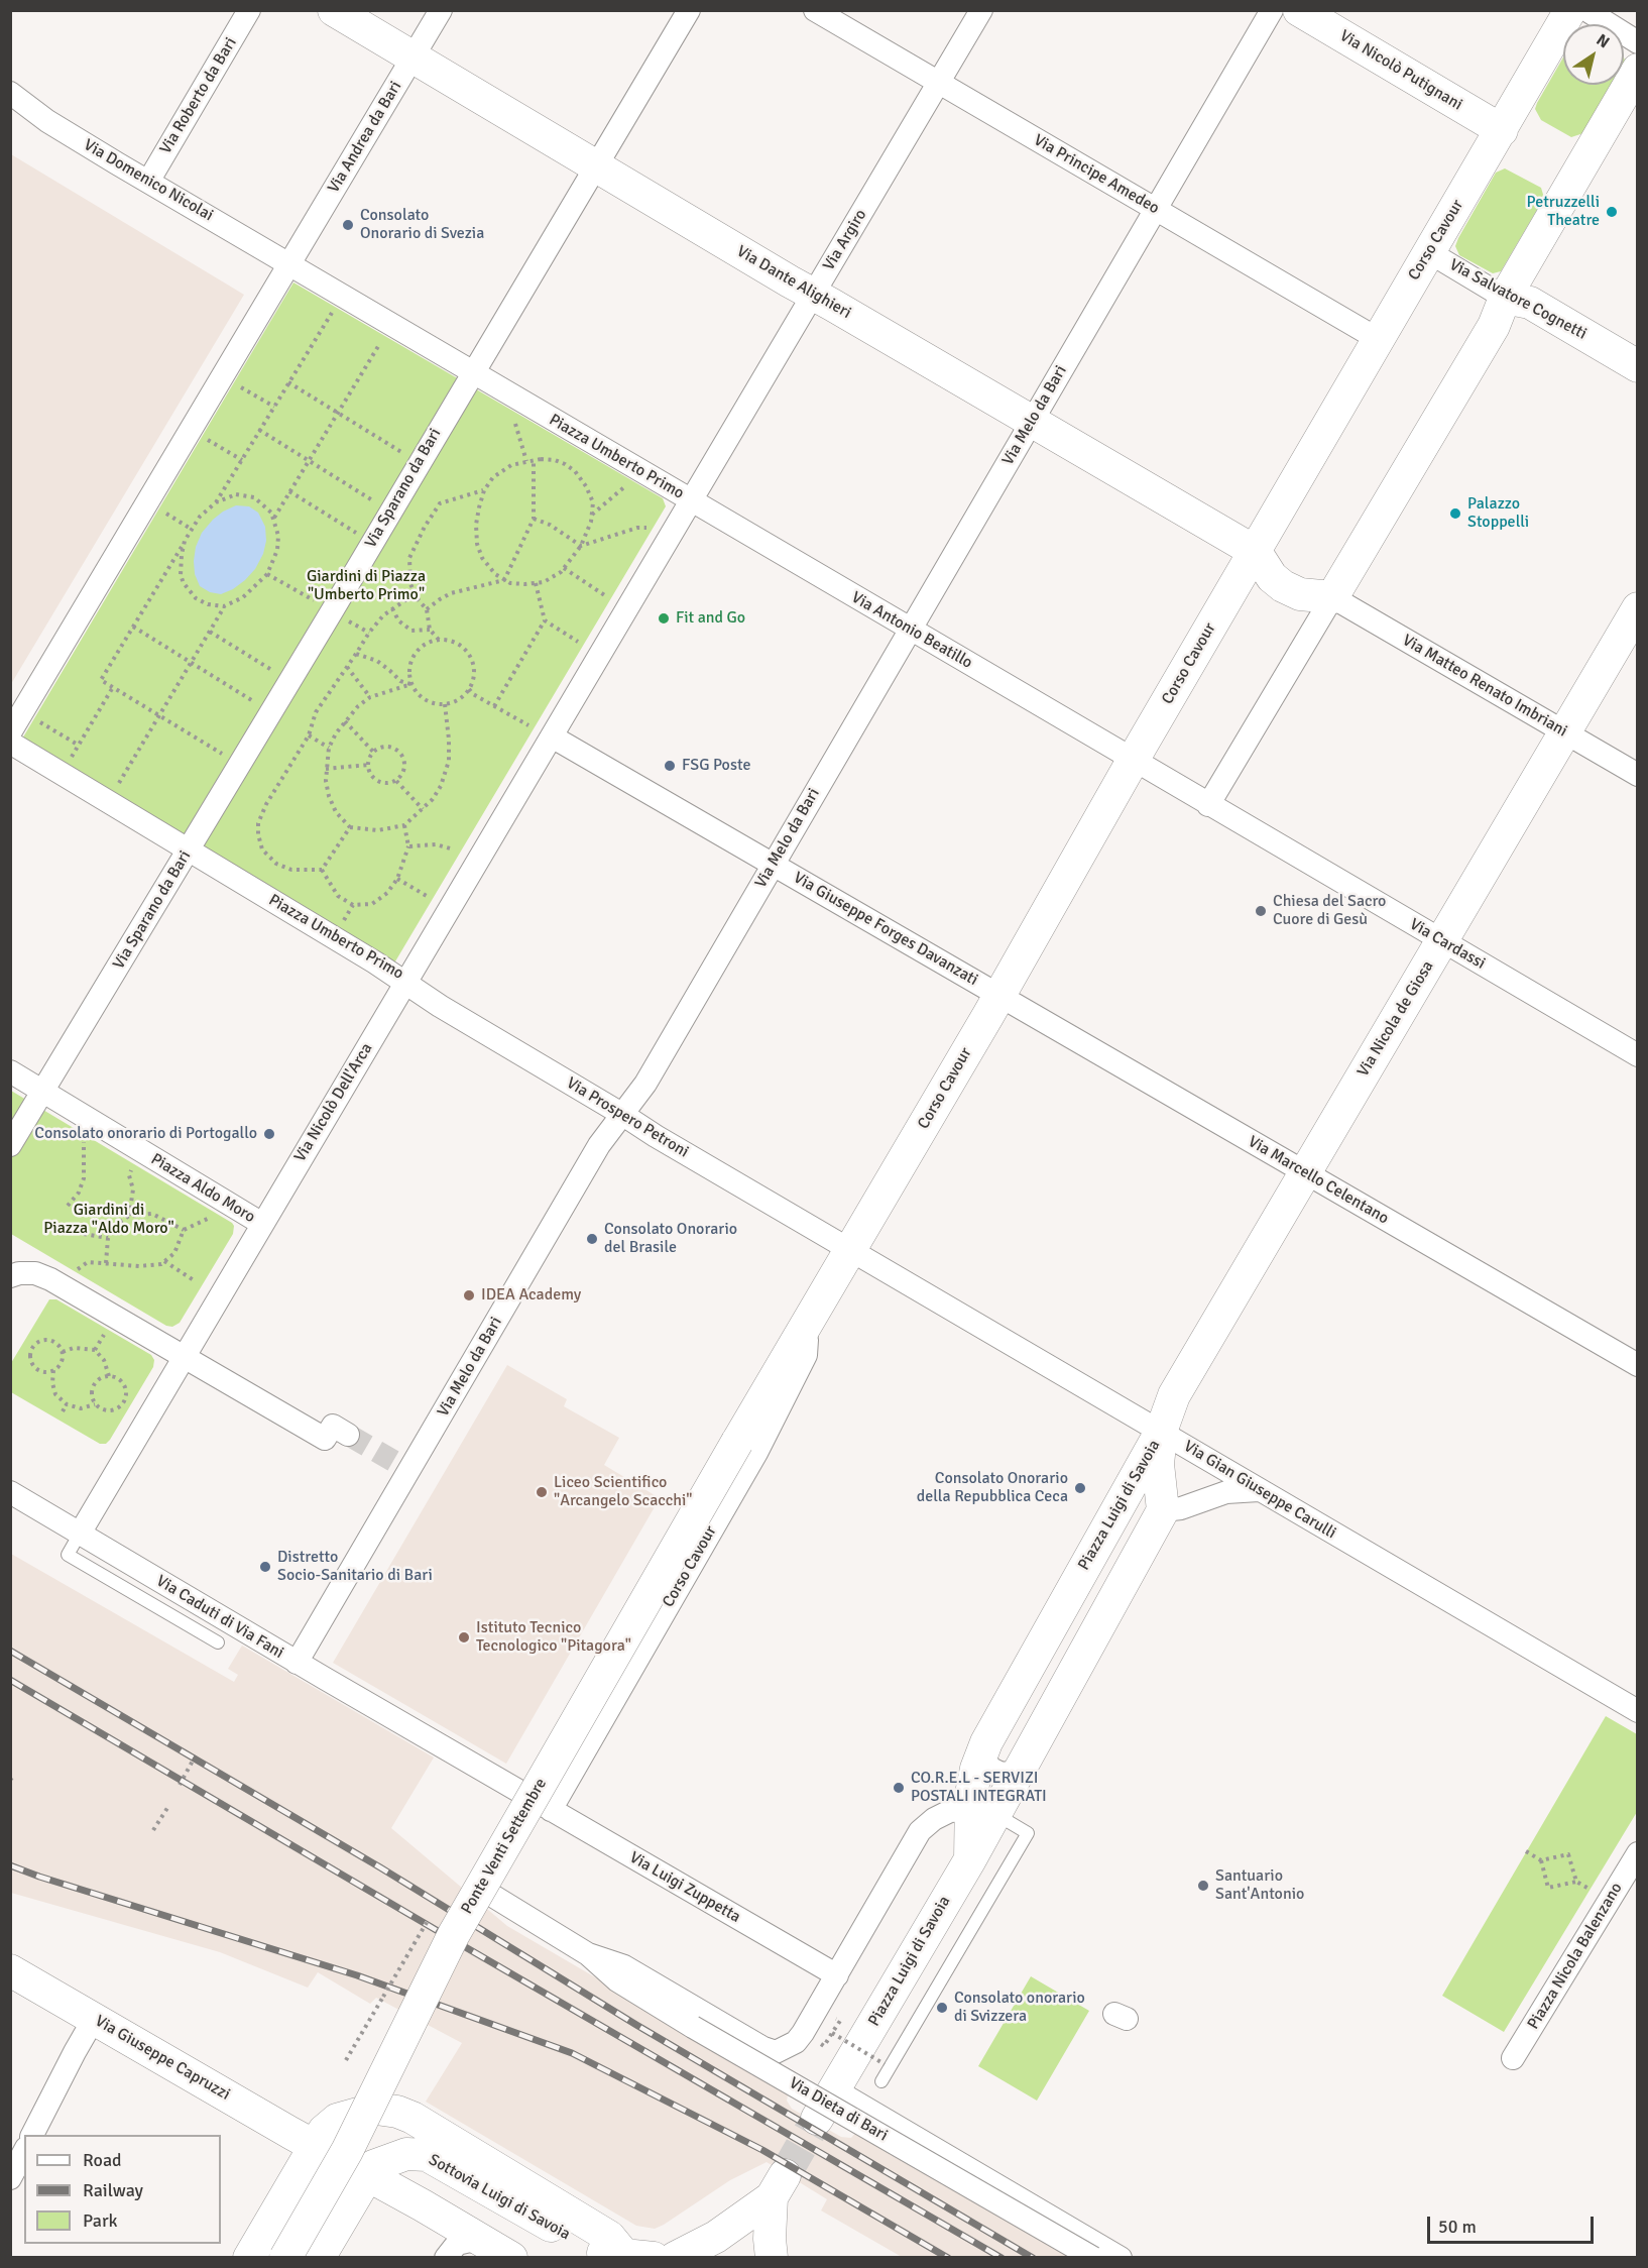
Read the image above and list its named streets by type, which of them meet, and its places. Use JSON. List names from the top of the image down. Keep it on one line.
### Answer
{"streets":{"main road":["Via Nicolò Putignani","Corso Cavour","Via Dante Alighieri","Via Salvatore Cognetti","Via Nicola de Giosa","Piazza Luigi di Savoia","Ponte Venti Settembre","Via Giuseppe Capruzzi","Sottovia Luigi di Savoia"],"street":["Via Roberto da Bari","Via Andrea da Bari","Via Principe Amedeo","Via Domenico Nicolai","Via Argiro","Via Melo da Bari","Piazza Umberto Primo","Via Sparano da Bari","Via Antonio Beatillo","Via Matteo Renato Imbriani","Via Giuseppe Forges Davanzati","Via Cardassi","Via Nicolò Dell'Arca","Via Prospero Petroni","Via Marcello Celentano","Piazza Aldo Moro","Via Gian Giuseppe Carulli","Via Caduti di Via Fani","Via Luigi Zuppetta","Piazza Nicola Balenzano","Via Dieta di Bari"]},"crossings":[["Via Nicolò Putignani","Corso Cavour"],["Via Roberto da Bari","Via Domenico Nicolai"],["Via Andrea da Bari","Via Domenico Nicolai"],["Via Andrea da Bari","Via Dante Alighieri"],["Via Andrea da Bari","Piazza Umberto Primo"],["Via Principe Amedeo","Via Argiro"],["Via Principe Amedeo","Corso Cavour"],["Via Principe Amedeo","Via Melo da Bari"],["Via Domenico Nicolai","Piazza Umberto Primo"],["Via Argiro","Via Dante Alighieri"],["Via Argiro","Piazza Umberto Primo"],["Via Argiro","Via Antonio Beatillo"],["Corso Cavour","Via Dante Alighieri"],["Corso Cavour","Via Salvatore Cognetti"],["Corso Cavour","Via Antonio Beatillo"],["Corso Cavour","Via Giuseppe Forges Davanzati"],["Corso Cavour","Via Cardassi"],["Corso Cavour","Via Prospero Petroni"],["Corso Cavour","Via Marcello Celentano"],["Corso Cavour","Via Gian Giuseppe Carulli"],["Corso Cavour","Via Caduti di Via Fani"],["Corso Cavour","Ponte Venti Settembre"],["Corso Cavour","Via Luigi Zuppetta"],["Corso Cavour","Via Dieta di Bari"],["Via Dante Alighieri","Via Melo da Bari"],["Via Dante Alighieri","Via Sparano da Bari"],["Via Melo da Bari","Via Antonio Beatillo"],["Via Melo da Bari","Via Giuseppe Forges Davanzati"],["Via Melo da Bari","Via Prospero Petroni"],["Via Melo da Bari","Via Caduti di Via Fani"],["Piazza Umberto Primo","Via Sparano da Bari"],["Piazza Umberto Primo","Via Antonio Beatillo"],["Piazza Umberto Primo","Via Giuseppe Forges Davanzati"],["Piazza Umberto Primo","Via Nicolò Dell'Arca"],["Piazza Umberto Primo","Via Prospero Petroni"],["Via Sparano da Bari","Piazza Aldo Moro"],["Via Antonio Beatillo","Via Cardassi"],["Via Matteo Renato Imbriani","Via Nicola de Giosa"],["Via Giuseppe Forges Davanzati","Via Marcello Celentano"],["Via Cardassi","Via Nicola de Giosa"],["Via Nicola de Giosa","Via Marcello Celentano"],["Via Nicola de Giosa","Via Gian Giuseppe Carulli"],["Via Nicola de Giosa","Piazza Luigi di Savoia"],["Via Nicolò Dell'Arca","Via Prospero Petroni"],["Via Nicolò Dell'Arca","Piazza Aldo Moro"],["Via Prospero Petroni","Via Gian Giuseppe Carulli"],["Piazza Aldo Moro","Via Caduti di Via Fani"],["Via Gian Giuseppe Carulli","Piazza Luigi di Savoia"],["Piazza Luigi di Savoia","Via Dieta di Bari"],["Via Caduti di Via Fani","Via Luigi Zuppetta"],["Via Caduti di Via Fani","Via Dieta di Bari"],["Via Luigi Zuppetta","Via Dieta di Bari"],["Via Giuseppe Capruzzi","Sottovia Luigi di Savoia"]],"parks":["Giardini di Piazza \"Umberto Primo\"","Giardini di Piazza \"Aldo Moro\""],"places":["Petruzzelli Theatre","Consolato Onorario di Svezia","Palazzo Stoppelli","Fit and Go","FSG Poste","Chiesa del Sacro Cuore di Gesù","Consolato onorario di Portogallo","Consolato Onorario del Brasile","IDEA Academy","Consolato Onorario della Repubblica Ceca","Liceo Scientifico \"Arcangelo Scacchi\"","Distretto Socio-Sanitario di Bari","Istituto Tecnico Tecnologico \"Pitagora\"","CO.R.E.L - SERVIZI POSTALI INTEGRATI","Santuario Sant'Antonio","Consolato onorario di Svizzera"],"legend":["Road","Railway","Park"],"scale_bar":"50 m","north":"top right"}
